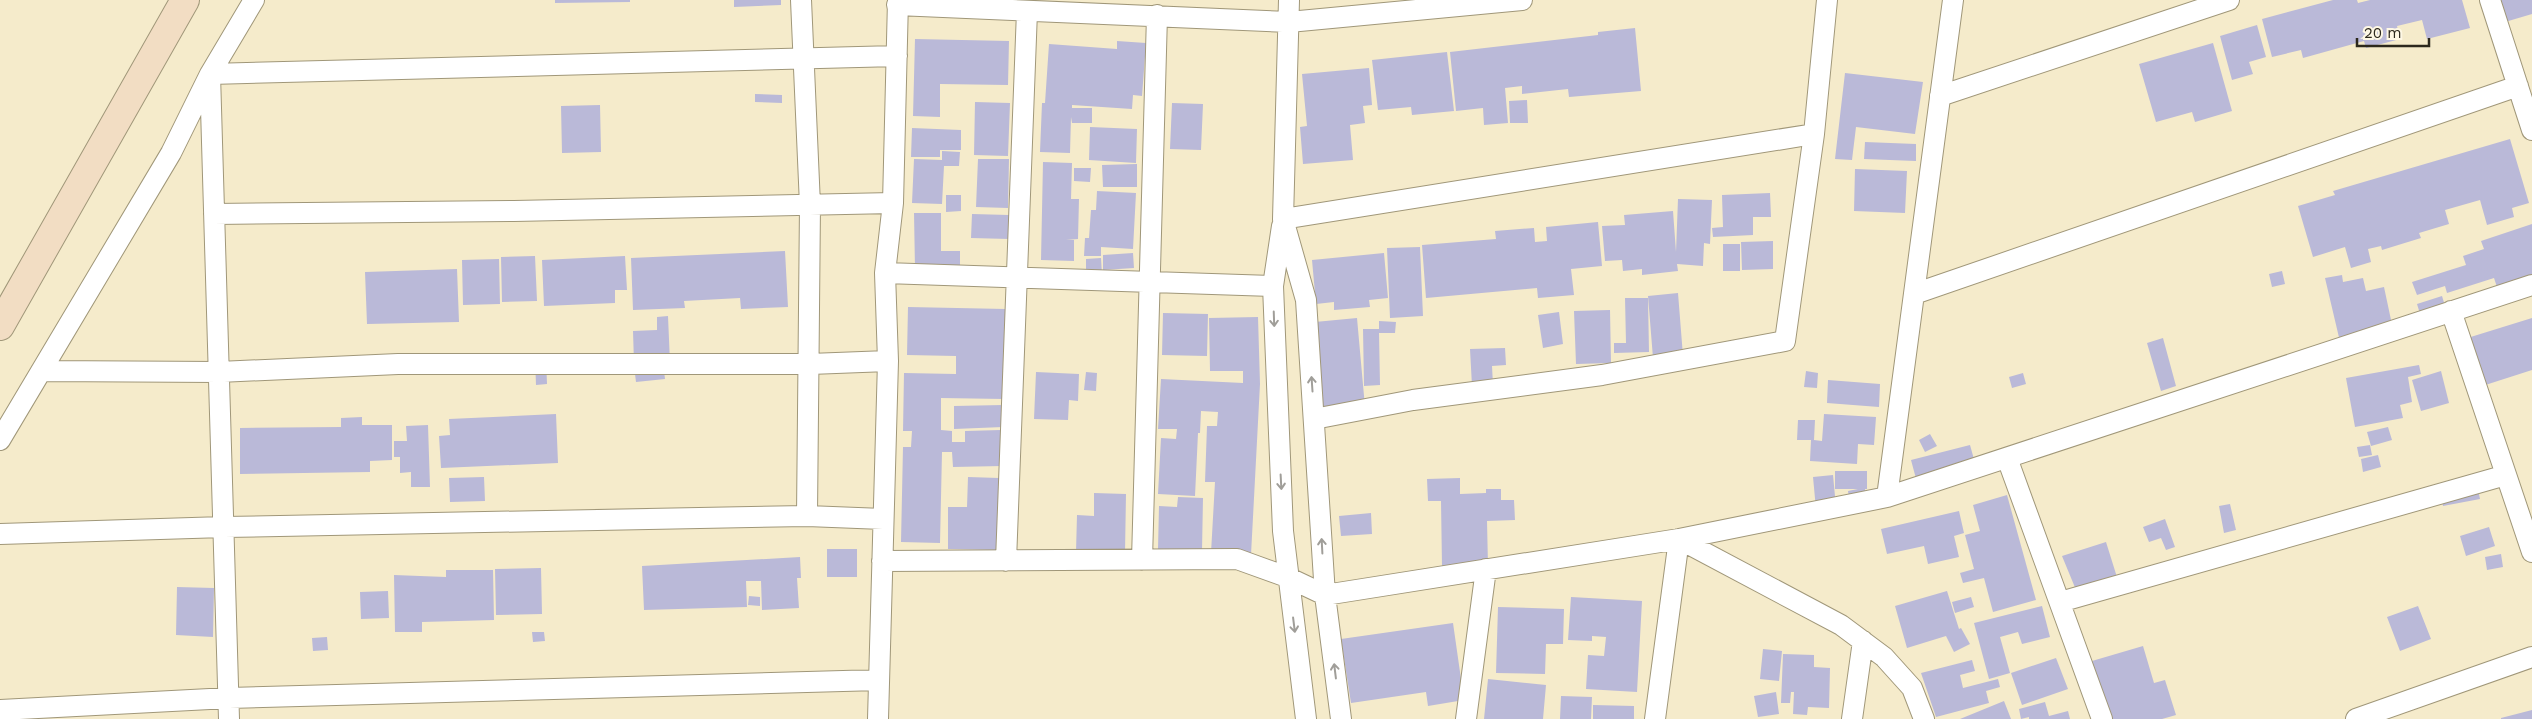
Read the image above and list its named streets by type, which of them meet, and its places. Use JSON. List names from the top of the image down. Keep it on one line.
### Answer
{"scale_bar":"20 m"}
